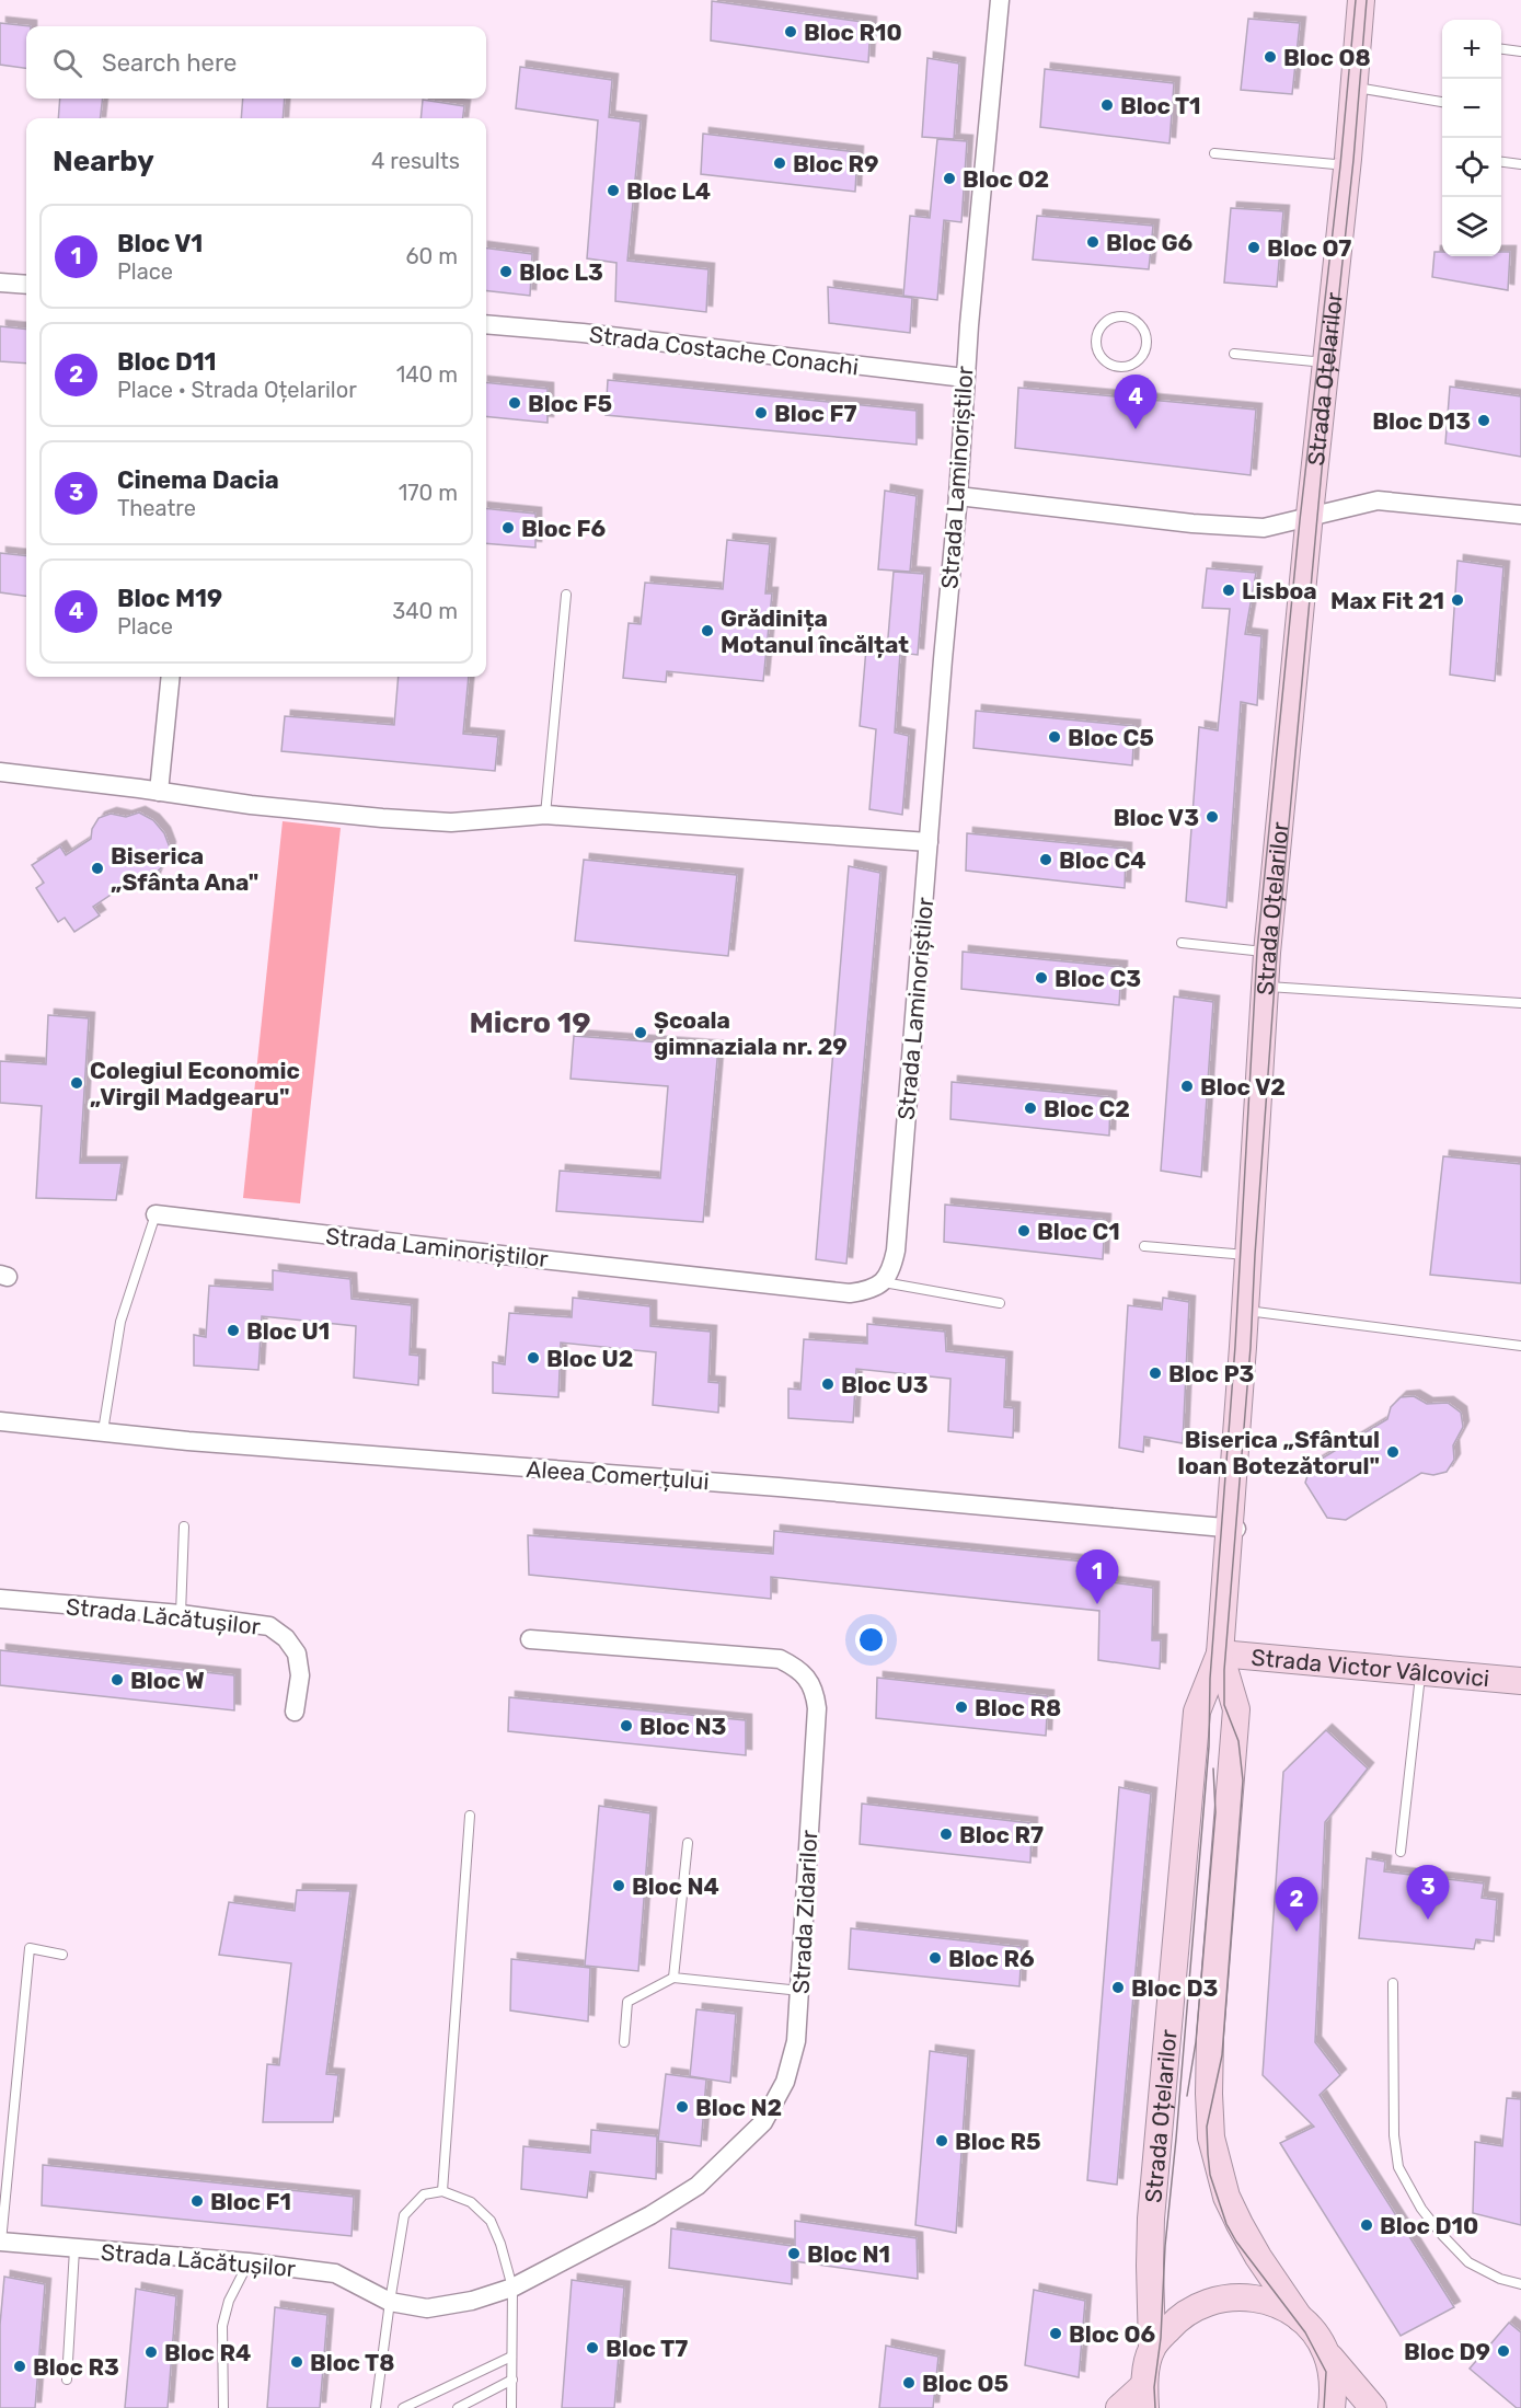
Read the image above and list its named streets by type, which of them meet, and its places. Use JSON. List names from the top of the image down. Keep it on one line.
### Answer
{"streets":{"main road":["Strada Oțelarilor","Strada Victor Vâlcovici"],"street":["Strada Costache Conachi","Strada Laminoriștilor","Aleea Comerțului","Strada Lăcătușilor","Strada Zidarilor"]},"crossings":[["Strada Costache Conachi","Strada Laminoriștilor"],["Strada Oțelarilor","Aleea Comerțului"],["Strada Oțelarilor","Strada Victor Vâlcovici"],["Strada Lăcătușilor","Strada Zidarilor"]],"districts":["Micro 19"],"places":["Bloc R10","Bloc O8","Bloc T1","Bloc R9","Bloc O2","Bloc L4","Bloc G6","Bloc O7","Bloc L3","Bloc F5","Bloc F7","Bloc D13","Bloc F6","Lisboa","Max Fit 21","Grădinița Motanul încălțat","Bloc C5","Bloc V3","Bloc C4","Biserica „Sfânta Ana\"","Bloc C3","Școala gimnaziala nr. 29","Colegiul Economic „Virgil Madgearu\"","Bloc V2","Bloc C2","Bloc C1","Bloc U1","Bloc U2","Bloc P3","Bloc U3","Biserica „Sfântul Ioan Botezătorul\"","Bloc W","Bloc R8","Bloc N3","Bloc R7","Bloc N4","Bloc R6","Bloc D3","Bloc N2","Bloc R5","Bloc F1","Bloc D10","Bloc N1","Bloc O6","Bloc T7","Bloc D9","Bloc R4","Bloc T8","Bloc R3","Bloc O5"],"page":{"map_buttons":["+","−"],"search":"Search here","heading":["Nearby","4 results"],"list":[{"mark":"1","name":"Bloc V1","note":"Place","value":"60 m"},{"mark":"2","name":"Bloc D11","note":"Place · Strada Oțelarilor","value":"140 m"},{"mark":"3","name":"Cinema Dacia","note":"Theatre","value":"170 m"},{"mark":"4","name":"Bloc M19","note":"Place","value":"340 m"}],"pins":["4","1","3","2"]}}
